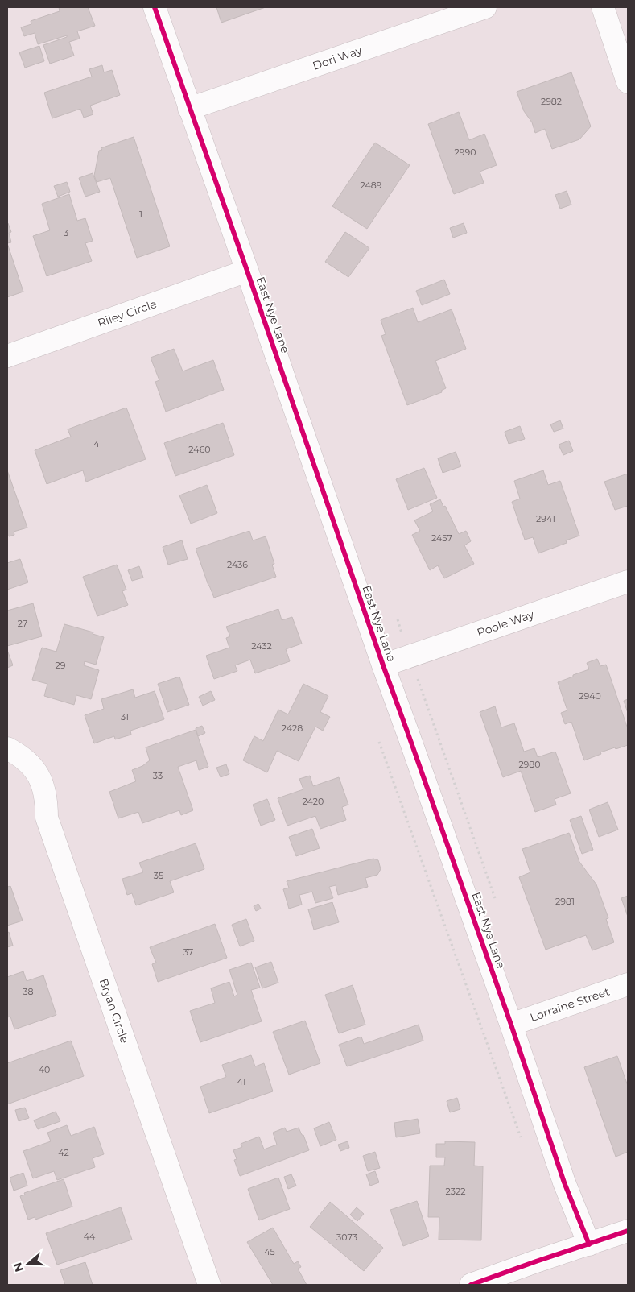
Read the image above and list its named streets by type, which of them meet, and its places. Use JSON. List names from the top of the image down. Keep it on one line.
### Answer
{"streets":{"street":["Dori Way","Riley Circle","East Nye Lane","Poole Way","Lorraine Street","Bryan Circle"]},"crossings":[["Dori Way","East Nye Lane"],["Riley Circle","East Nye Lane"],["East Nye Lane","Poole Way"],["East Nye Lane","Lorraine Street"]],"house_numbers":["2982","2990","2489","1","3","4","2460","2941","2457","2436","27","2432","29","2940","31","2428","2980","33","2420","35","2981","37","38","40","41","42","2322","44","3073","45"],"north":"left"}
